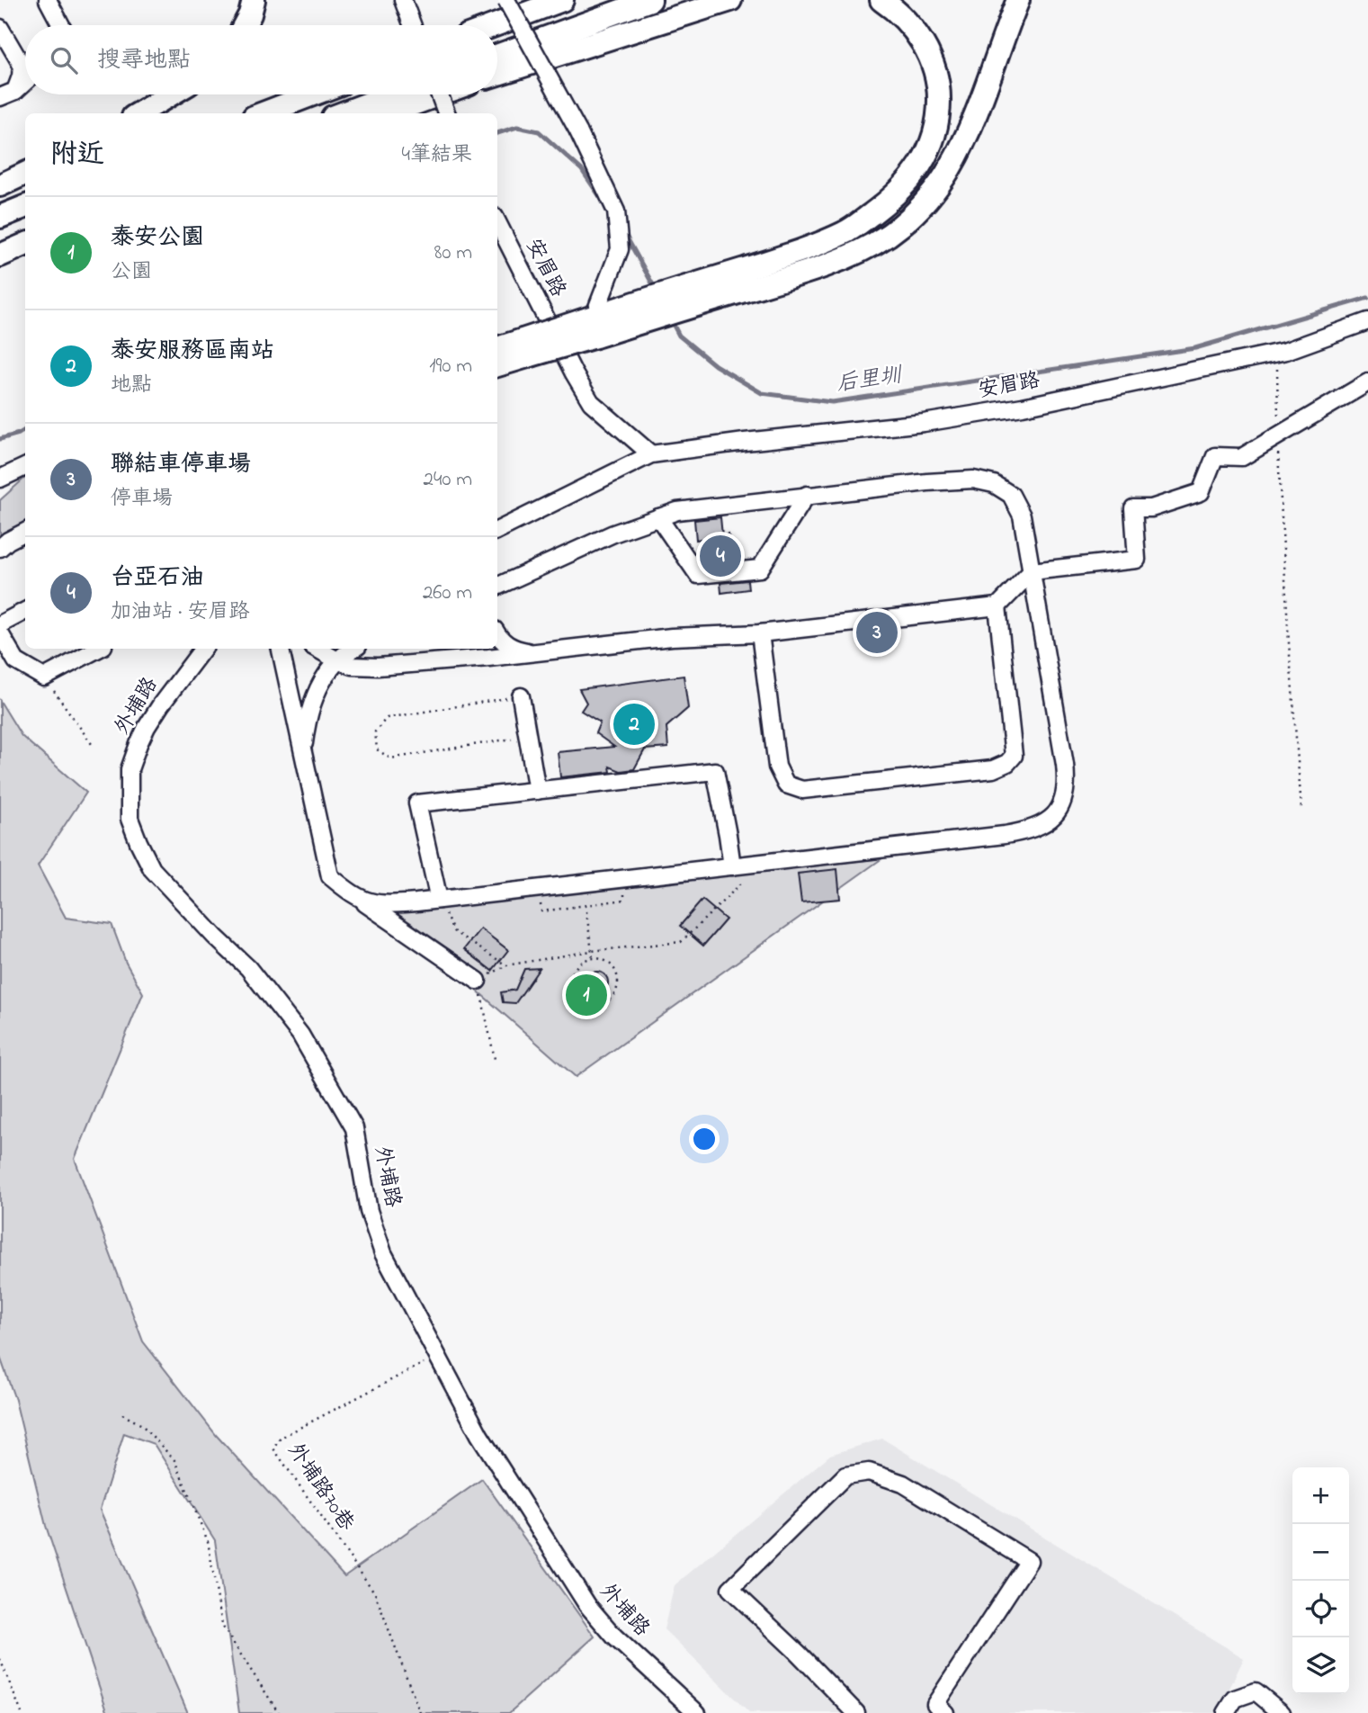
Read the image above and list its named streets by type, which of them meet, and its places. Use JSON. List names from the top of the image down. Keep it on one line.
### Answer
{"streets":{"street":["安眉路","外埔路"],"path":["外埔路70巷"]},"crossings":[["外埔路","外埔路70巷"]],"water":["后里圳"],"page":{"search":"搜尋地點","heading":["附近","4筆結果"],"list":[{"mark":"1","name":"泰安公園","note":"公園","value":"80 m"},{"mark":"2","name":"泰安服務區南站","note":"地點","value":"190 m"},{"mark":"3","name":"聯結車停車場","note":"停車場","value":"240 m"},{"mark":"4","name":"台亞石油","note":"加油站 · 安眉路","value":"260 m"}],"pins":["4","3","2","1"],"map_buttons":["+","−"]}}
